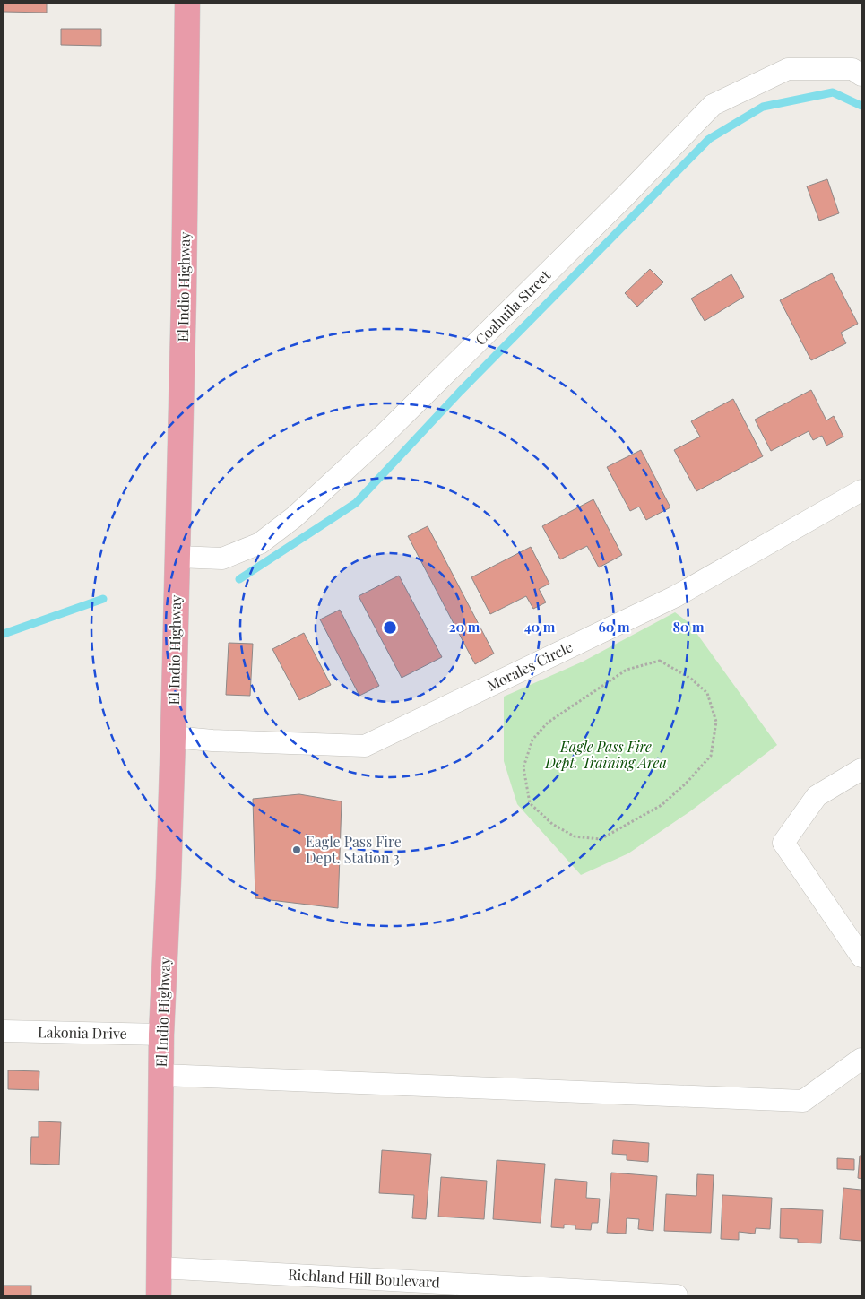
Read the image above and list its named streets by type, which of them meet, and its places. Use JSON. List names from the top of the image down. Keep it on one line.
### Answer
{"streets":{"main road":["El Indio Highway"],"street":["Coahuila Street","Morales Circle","Lakonia Drive","Richland Hill Boulevard"]},"crossings":[["El Indio Highway","Coahuila Street"],["El Indio Highway","Morales Circle"],["El Indio Highway","Lakonia Drive"],["El Indio Highway","Richland Hill Boulevard"]],"parks":["Eagle Pass Fire Dept. Training Area"],"places":["Eagle Pass Fire Dept. Station 3"],"rings":["20 m","40 m","60 m","80 m"]}
